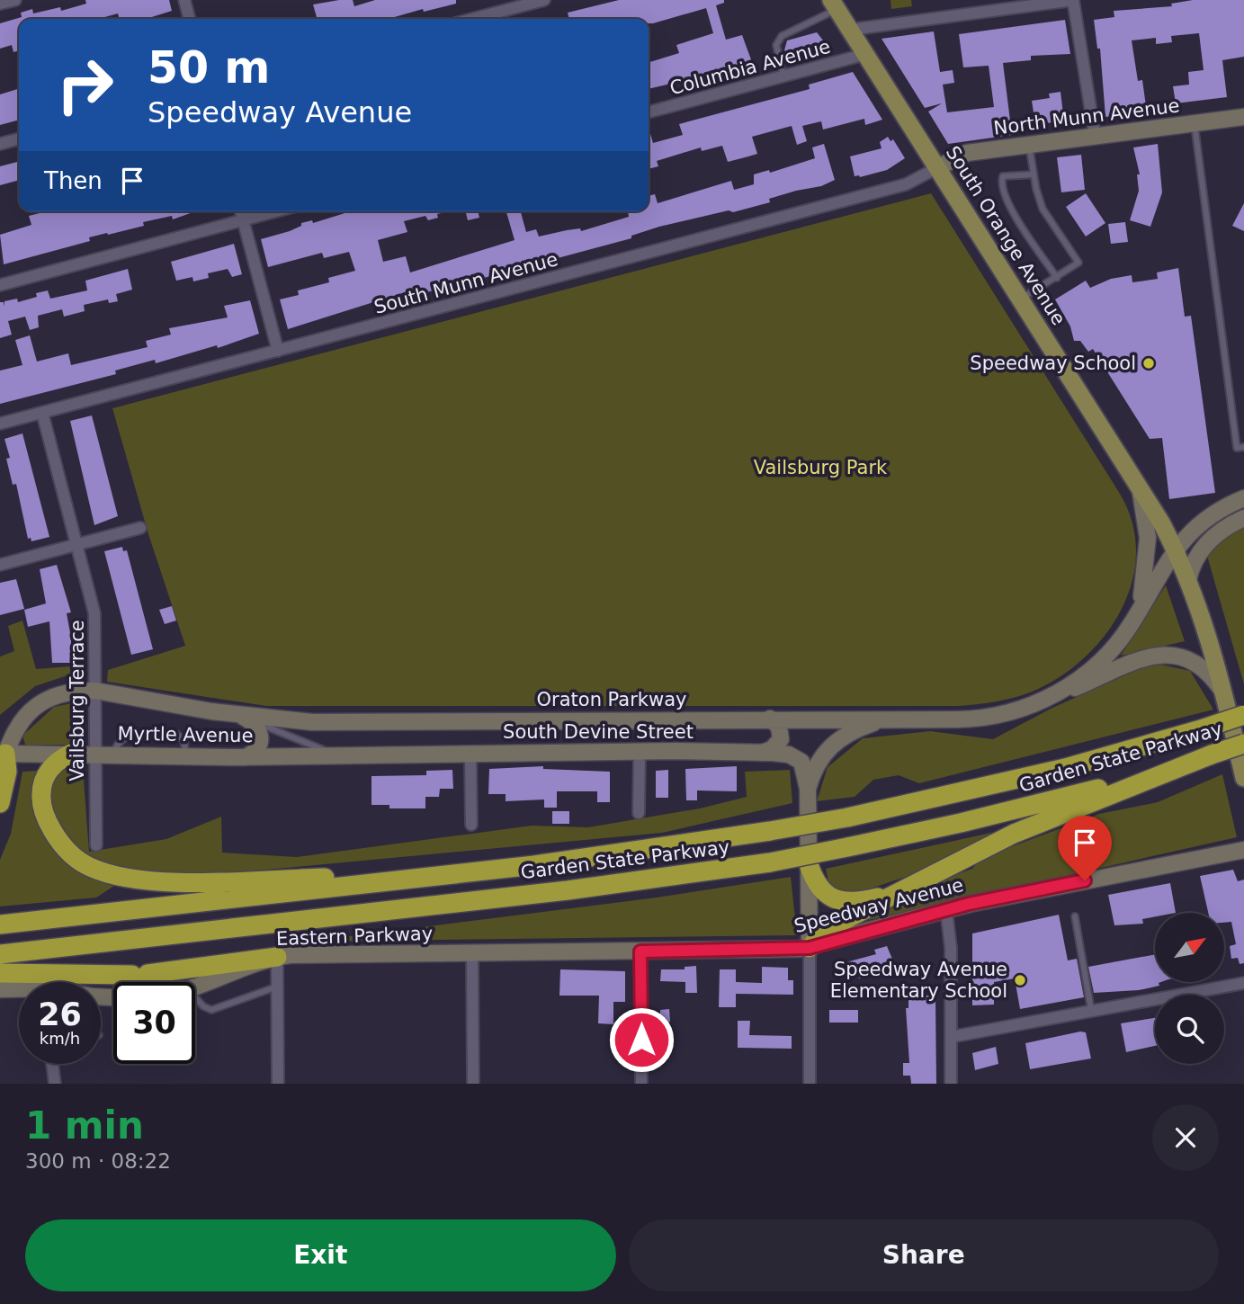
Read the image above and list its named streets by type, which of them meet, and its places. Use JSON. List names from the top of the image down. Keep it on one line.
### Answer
{"streets":{"highway":["Garden State Parkway"],"main road":["North Munn Avenue","South Orange Avenue","Oraton Parkway","South Devine Street","Myrtle Avenue","Speedway Avenue","Eastern Parkway"],"street":["Columbia Avenue","South Munn Avenue","Vailsburg Terrace"]},"crossings":[["Columbia Avenue","South Orange Avenue"],["North Munn Avenue","South Orange Avenue"],["North Munn Avenue","South Munn Avenue"],["South Orange Avenue","South Munn Avenue"],["South Orange Avenue","Oraton Parkway"],["South Munn Avenue","Vailsburg Terrace"],["Oraton Parkway","Vailsburg Terrace"],["Oraton Parkway","Myrtle Avenue"],["Vailsburg Terrace","Myrtle Avenue"],["South Devine Street","Myrtle Avenue"],["Speedway Avenue","Eastern Parkway"]],"parks":["Vailsburg Park"],"places":["Speedway School","Speedway Avenue Elementary School"],"north":"top right","page":{"turn":["50 m","Speedway Avenue"],"then":"Then","speed":"26 km/h","limit":"30","heading":["1 min","300 m · 08:22"],"buttons":["Exit","Share"]}}
